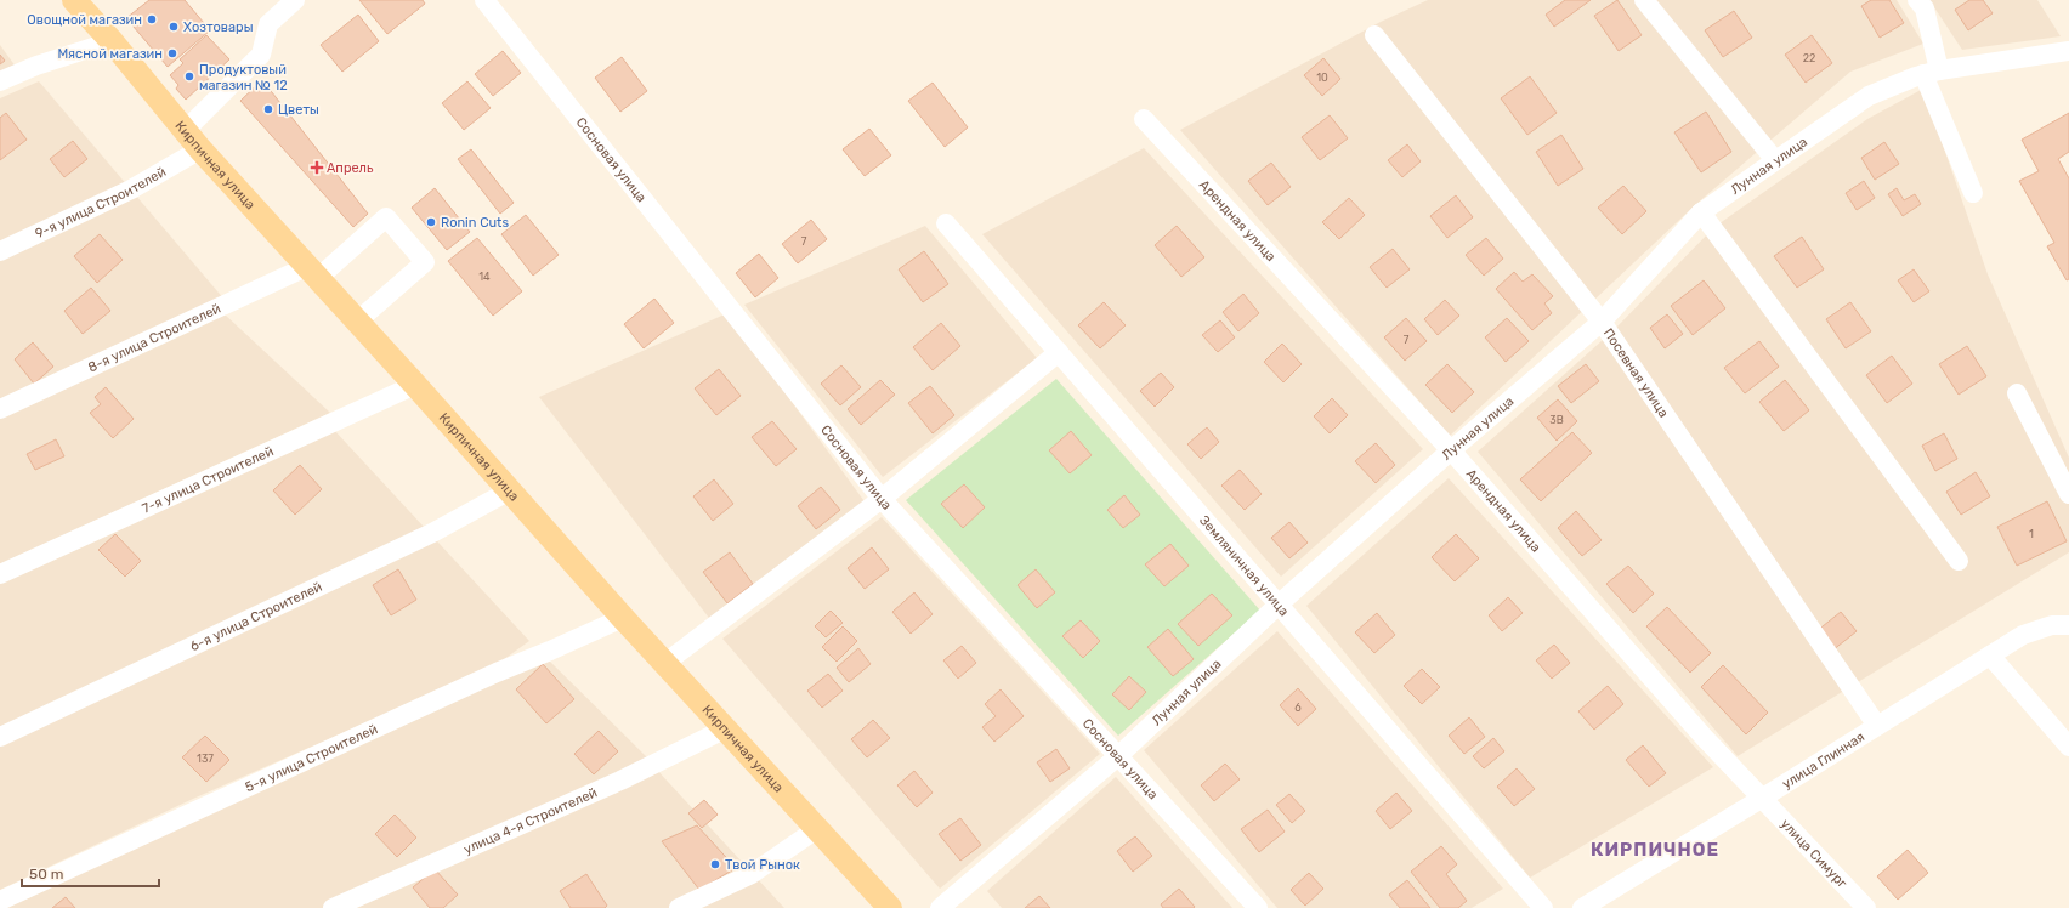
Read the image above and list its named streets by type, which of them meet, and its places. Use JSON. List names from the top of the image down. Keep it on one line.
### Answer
{"streets":{"main road":["Кирпичная улица"],"street":["Сосновая улица","Лунная улица","9-я улица Строителей","Арендная улица","8-я улица Строителей","Посевная улица","7-я улица Строителей","Земляничная улица","6-я улица Строителей","5-я улица Строителей","улица Глинная","улица 4-я Строителей","улица Симург"]},"crossings":[["Сосновая улица","Лунная улица"],["Кирпичная улица","9-я улица Строителей"],["Кирпичная улица","8-я улица Строителей"],["Кирпичная улица","7-я улица Строителей"],["Кирпичная улица","6-я улица Строителей"],["Кирпичная улица","5-я улица Строителей"],["Кирпичная улица","улица 4-я Строителей"],["Лунная улица","Арендная улица"],["Лунная улица","Посевная улица"],["Лунная улица","Земляничная улица"],["Арендная улица","улица Глинная"],["Арендная улица","улица Симург"],["Посевная улица","улица Глинная"],["улица Глинная","улица Симург"]],"districts":["КИРПИЧНОЕ"],"places":{"other":["Овощной магазин","Хозтовары","Мясной магазин","Продуктовый магазин № 12","Цветы","Ronin Cuts","Твой Рынок"],"health":["Апрель"]},"house_numbers":["22","10","7","14","7","3В","1","6","137"],"scale_bar":"50 m"}
